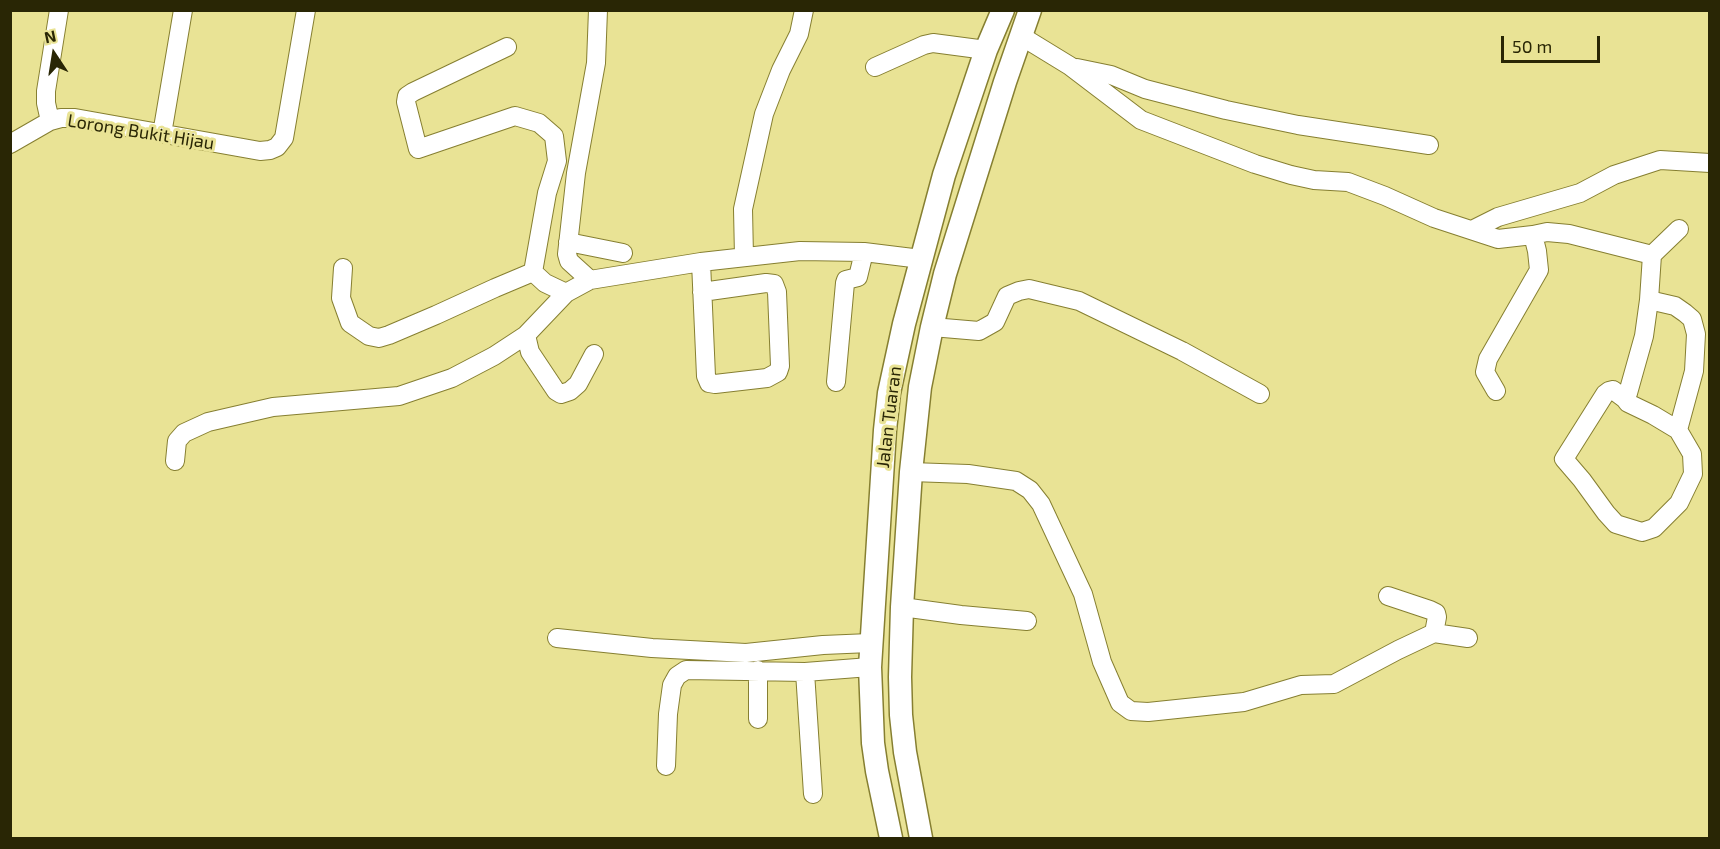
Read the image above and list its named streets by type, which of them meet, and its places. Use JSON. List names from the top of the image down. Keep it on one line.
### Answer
{"streets":{"main road":["Jalan Tuaran"],"street":["Lorong Bukit Hijau"]},"scale_bar":"50 m","north":"top"}
